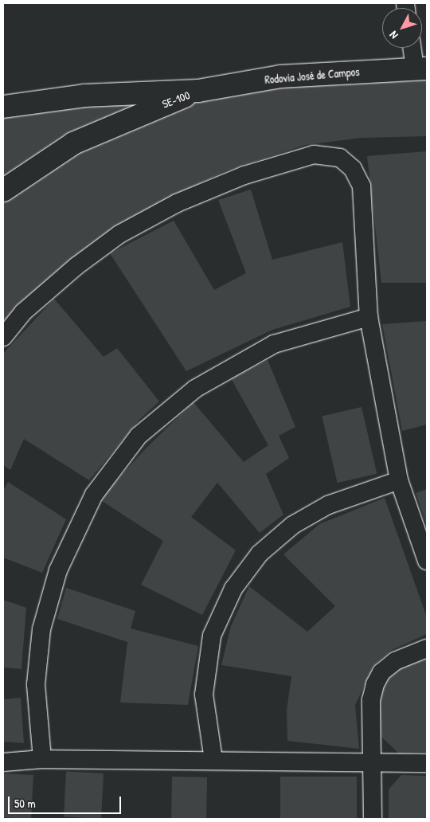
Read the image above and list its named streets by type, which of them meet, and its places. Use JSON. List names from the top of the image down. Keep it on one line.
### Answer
{"streets":{"main road":["Rodovia José de Campos","SE-100"]},"crossings":[["Rodovia José de Campos","SE-100"]],"scale_bar":"50 m","north":"bottom left"}
